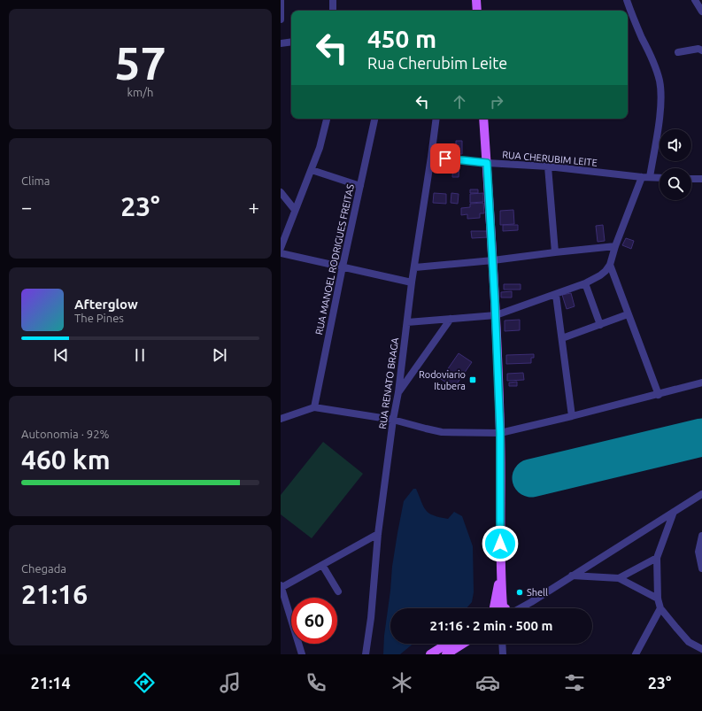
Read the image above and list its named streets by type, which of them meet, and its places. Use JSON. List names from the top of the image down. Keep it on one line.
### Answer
{"streets":{"street":["RUA CHERUBIM LEITE","RUA MANOEL RODRIGUES FREITAS","RUA RENATO BRAGA"]},"crossings":[["RUA CHERUBIM LEITE","RUA RENATO BRAGA"]],"places":{"transit":["Rodoviario Itubera"],"other":["Shell"]},"page":{"tile":[["57","km/h"],"Clima",["Autonomia · 92%","460 km"],["Chegada","21:16"]],"turn":["450 m","Rua Cherubim Leite"],"heat":["−","23°","+"],"song":["Afterglow","The Pines"],"limit":"60","trip":"21:16 · 2 min · 500 m","tabs":["21:14","23°"]}}
